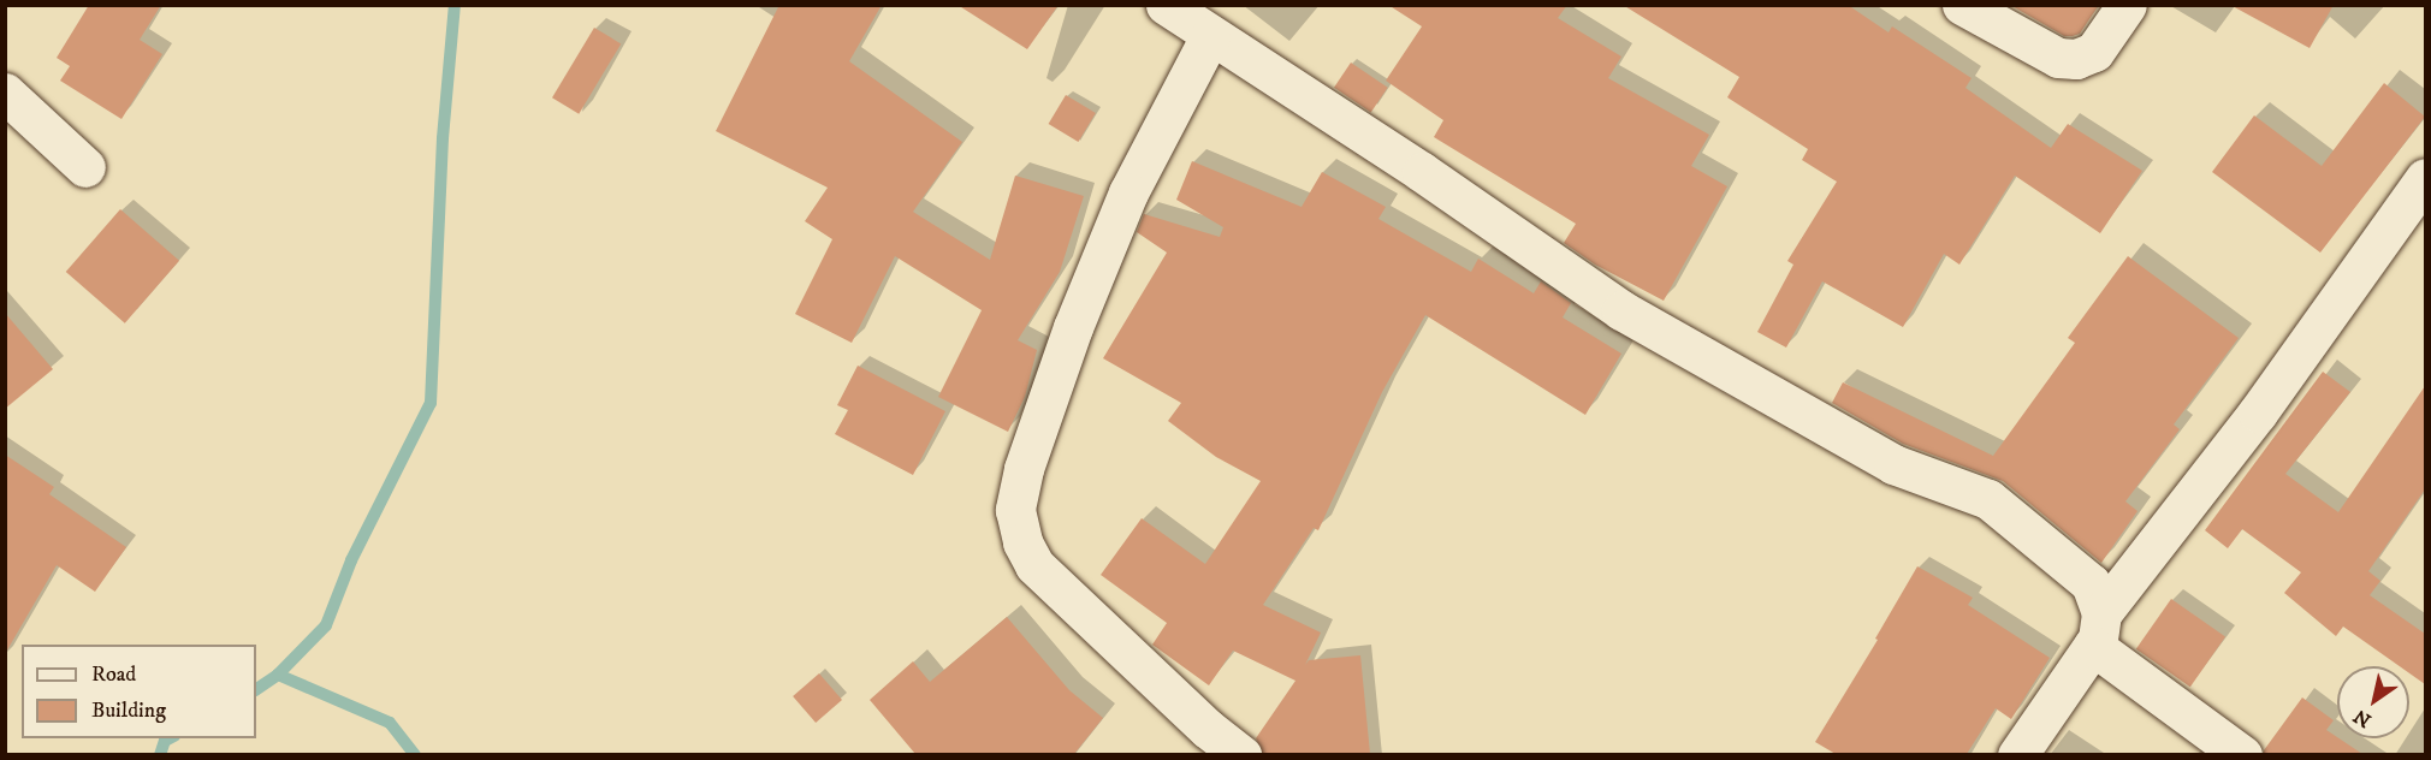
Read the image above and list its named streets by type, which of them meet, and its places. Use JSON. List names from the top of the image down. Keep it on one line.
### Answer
{"legend":["Road","Building"],"north":"bottom left"}
